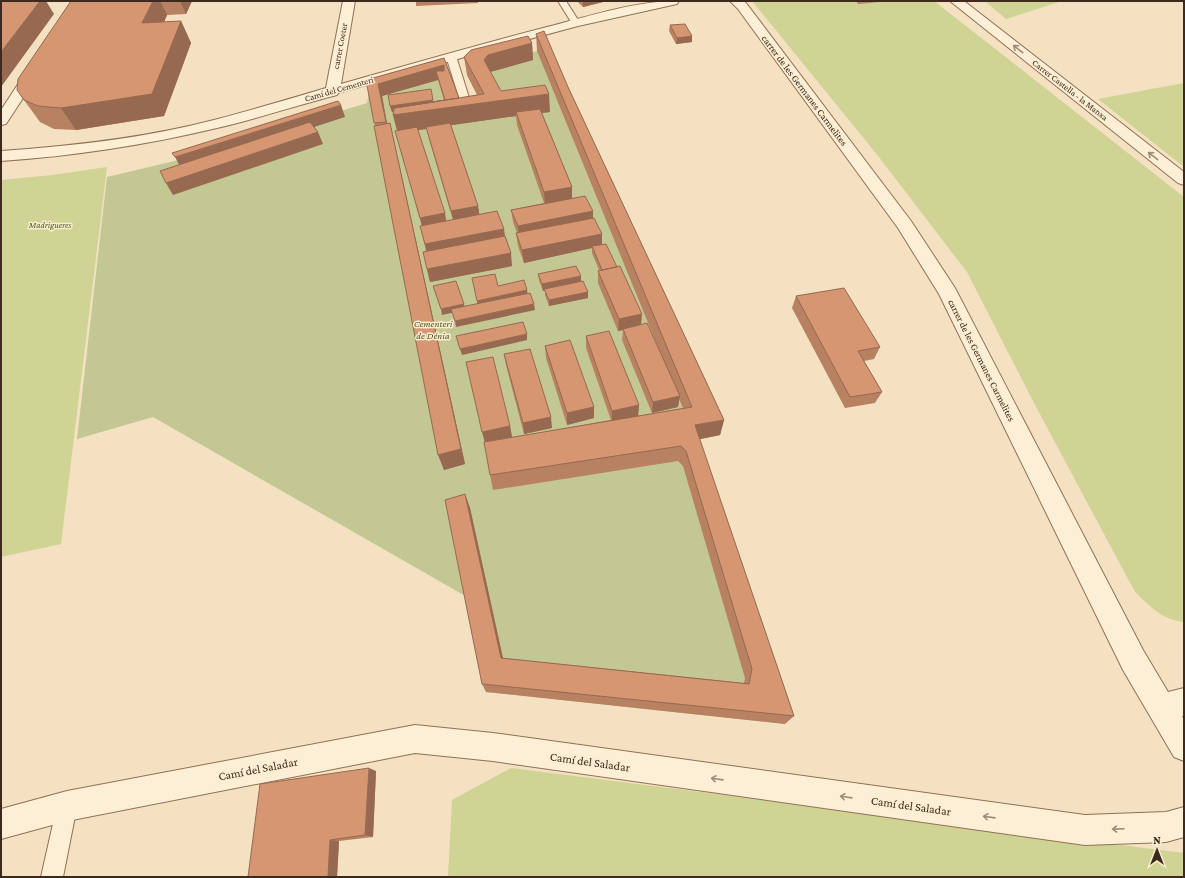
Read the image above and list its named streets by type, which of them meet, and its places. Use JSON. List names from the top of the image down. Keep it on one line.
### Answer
{"streets":{"street":["carrer Coeter","Camí del Cementeri","carrer de les Germanes Carmelites","Carrer Castella - la Manxa","Camí del Saladar"]},"crossings":[["carrer Coeter","Camí del Cementeri"]],"one_way":["Carrer Castella - la Manxa","Camí del Saladar"],"parks":["Madrigueres","Cementeri de Dénia"],"north":"top"}
